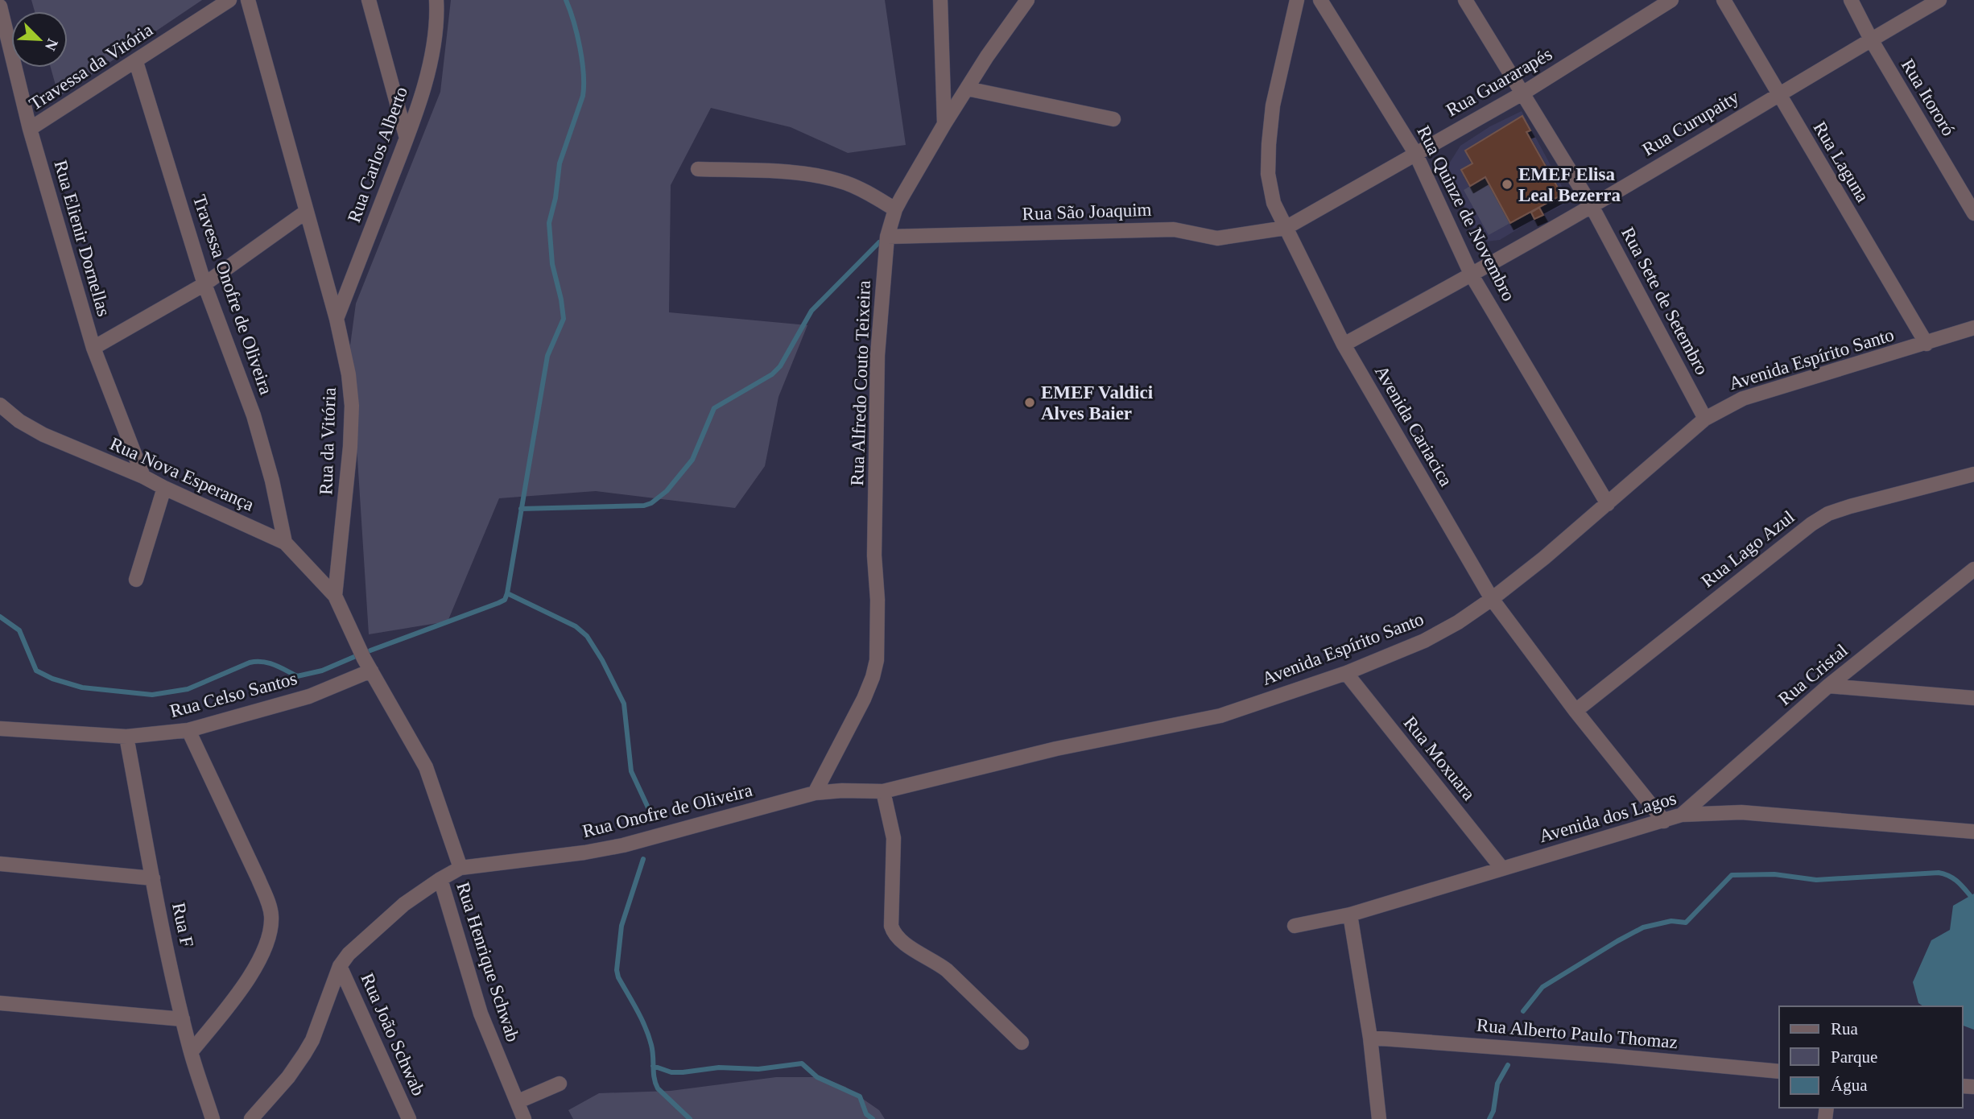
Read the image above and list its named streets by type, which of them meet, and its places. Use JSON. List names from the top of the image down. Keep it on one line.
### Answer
{"streets":{"street":["Travessa da Vitória","Rua Guararapés","Rua Itororó","Rua Curupaity","Rua Carlos Alberto","Rua Laguna","Rua São Joaquim","Rua Quinze de Novembro","Rua Elienir Dornellas","Travessa Onofre de Oliveira","Rua Sete de Setembro","Avenida Espírito Santo","Rua Alfredo Couto Teixeira","Avenida Cariacica","Rua da Vitória","Rua Nova Esperança","Rua Lago Azul","Rua Cristal","Rua Celso Santos","Rua Moxuara","Rua Onofre de Oliveira","Avenida dos Lagos","Rua F","Rua Henrique Schwab","Rua Alberto Paulo Thomaz","Rua João Schwab"]},"crossings":[["Travessa da Vitória","Rua Elienir Dornellas"],["Travessa da Vitória","Travessa Onofre de Oliveira"],["Rua Guararapés","Rua São Joaquim"],["Rua Guararapés","Rua Quinze de Novembro"],["Rua Guararapés","Rua Sete de Setembro"],["Rua Guararapés","Avenida Cariacica"],["Rua Itororó","Rua Curupaity"],["Rua Curupaity","Rua Laguna"],["Rua Curupaity","Rua Quinze de Novembro"],["Rua Curupaity","Rua Sete de Setembro"],["Rua Curupaity","Avenida Cariacica"],["Rua Carlos Alberto","Rua da Vitória"],["Rua Laguna","Avenida Espírito Santo"],["Rua São Joaquim","Rua Alfredo Couto Teixeira"],["Rua São Joaquim","Avenida Cariacica"],["Rua Quinze de Novembro","Avenida Espírito Santo"],["Rua Elienir Dornellas","Rua Nova Esperança"],["Travessa Onofre de Oliveira","Rua Nova Esperança"],["Rua Sete de Setembro","Avenida Espírito Santo"],["Avenida Espírito Santo","Rua Alfredo Couto Teixeira"],["Avenida Espírito Santo","Avenida Cariacica"],["Avenida Espírito Santo","Rua Moxuara"],["Avenida Espírito Santo","Rua Onofre de Oliveira"],["Rua Alfredo Couto Teixeira","Rua Onofre de Oliveira"],["Avenida Cariacica","Rua Lago Azul"],["Avenida Cariacica","Avenida dos Lagos"],["Rua da Vitória","Rua Nova Esperança"],["Rua Cristal","Avenida dos Lagos"],["Rua Celso Santos","Rua F"],["Rua Moxuara","Avenida dos Lagos"]],"places":["EMEF Elisa Leal Bezerra","EMEF Valdici Alves Baier"],"legend":["Rua","Parque","Água"],"north":"bottom right"}
